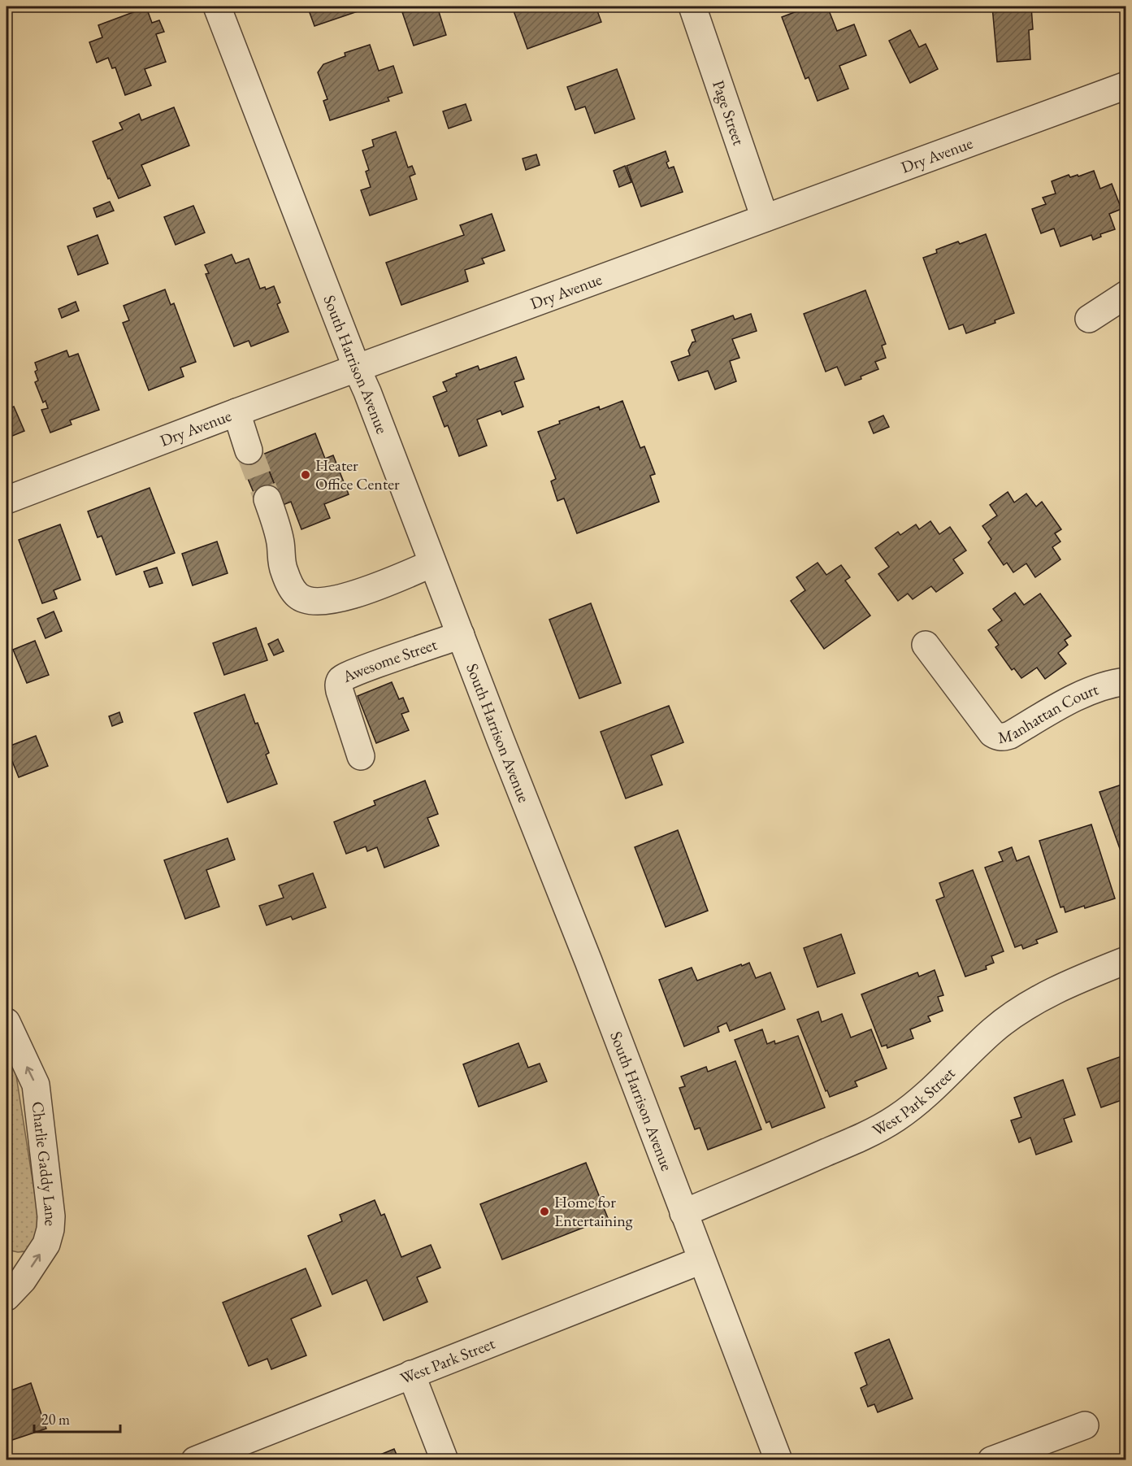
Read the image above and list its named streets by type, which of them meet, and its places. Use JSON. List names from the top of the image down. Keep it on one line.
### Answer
{"streets":{"street":["Page Street","Dry Avenue","South Harrison Avenue","Awesome Street","Manhattan Court","West Park Street","Charlie Gaddy Lane"]},"crossings":[["Page Street","Dry Avenue"],["Dry Avenue","South Harrison Avenue"],["South Harrison Avenue","Awesome Street"],["South Harrison Avenue","West Park Street"]],"one_way":["Charlie Gaddy Lane"],"places":["Heater Office Center","Home for Entertaining"],"scale_bar":"20 m"}
